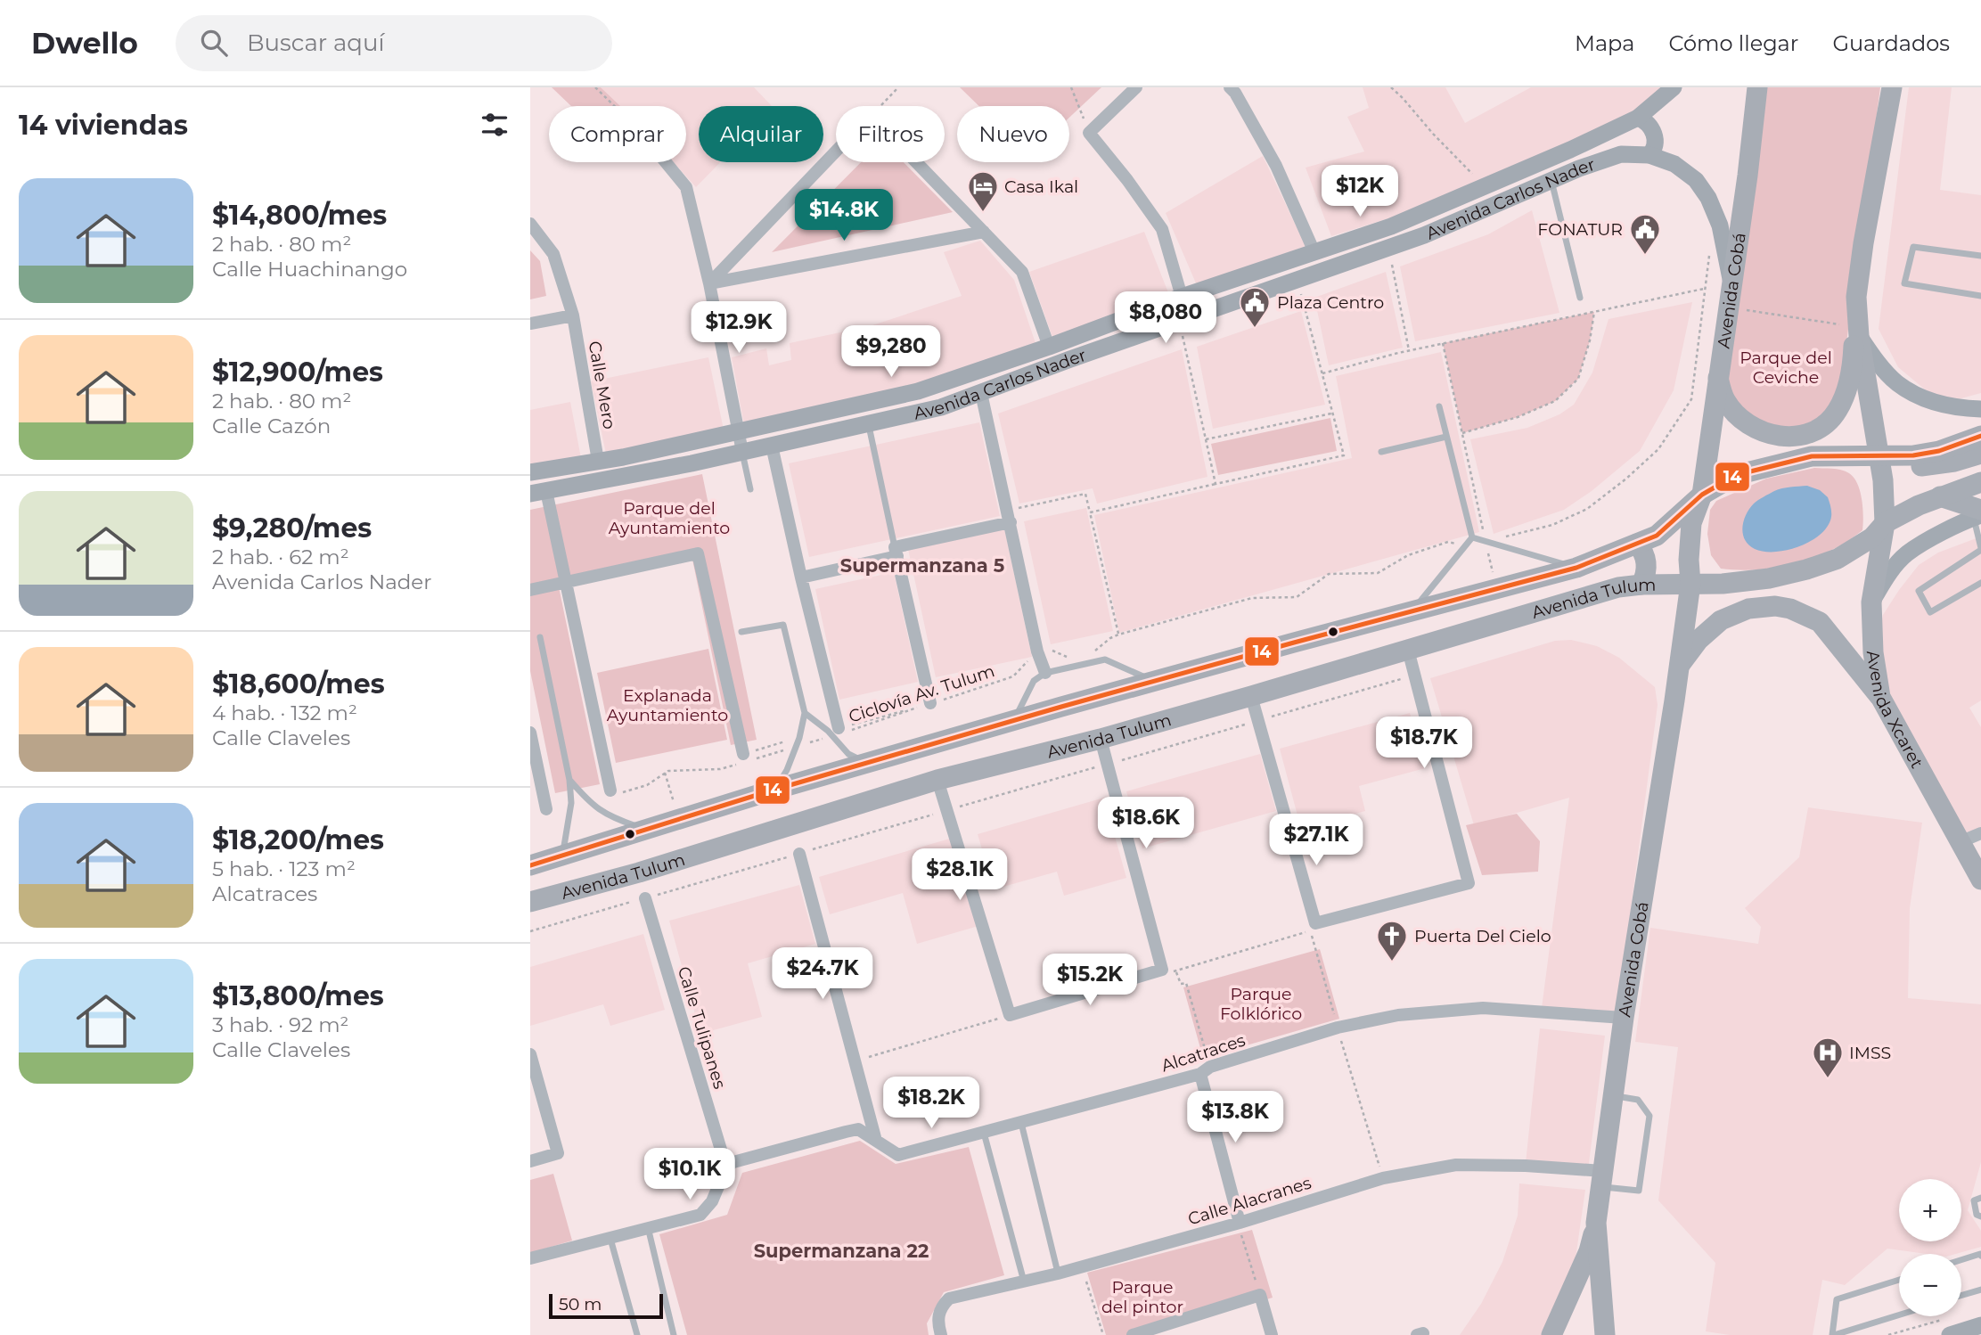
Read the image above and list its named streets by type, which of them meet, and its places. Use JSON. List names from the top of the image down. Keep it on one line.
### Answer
{"streets":{"main road":["Avenida Cobá","Avenida Tulum","Avenida Xcaret"],"street":["Avenida Carlos Nader","Calle Mero","Calle Tulipanes","Alcatraces","Calle Alacranes"],"path":["Ciclovía Av. Tulum"]},"crossings":[["Avenida Carlos Nader","Avenida Cobá"],["Avenida Carlos Nader","Calle Mero"],["Avenida Cobá","Avenida Tulum"],["Avenida Cobá","Alcatraces"],["Avenida Cobá","Calle Alacranes"],["Avenida Tulum","Avenida Xcaret"],["Calle Tulipanes","Alcatraces"]],"districts":["Supermanzana 5","Supermanzana 22"],"parks":["Parque del Ceviche","Parque del Ayuntamiento","Explanada Ayuntamiento","Parque Folklórico","Parque del pintor"],"places":{"hotel":["Casa Ikal"],"public building":["FONATUR","Plaza Centro"],"church":["Puerta Del Cielo"],"hospital":["IMSS"]},"lines":["transit line 14"],"scale_bar":"50 m","page":{"header":"Dwello","search":"Buscar aquí","nav":["Mapa","Cómo llegar","Guardados"],"heading":"14 viviendas","chip":["Comprar","Alquilar","Filtros","Nuevo"],"list":[{"name":"$14,800/mes","note":"2 hab. · 80 m² · Calle Huachinango"},{"name":"$12,900/mes","note":"2 hab. · 80 m² · Calle Cazón"},{"name":"$9,280/mes","note":"2 hab. · 62 m² · Avenida Carlos Nader"},{"name":"$18,600/mes","note":"4 hab. · 132 m² · Calle Claveles"},{"name":"$18,200/mes","note":"5 hab. · 123 m² · Alcatraces"},{"name":"$13,800/mes","note":"3 hab. · 92 m² · Calle Claveles"}],"price":["$12K","$14.8K","$8,080","$12.9K","$9,280","$18.7K","$18.6K","$27.1K","$28.1K","$24.7K","$15.2K","$18.2K","$13.8K","$10.1K"],"map_buttons":["+","−"],"scale":"50 m"}}
